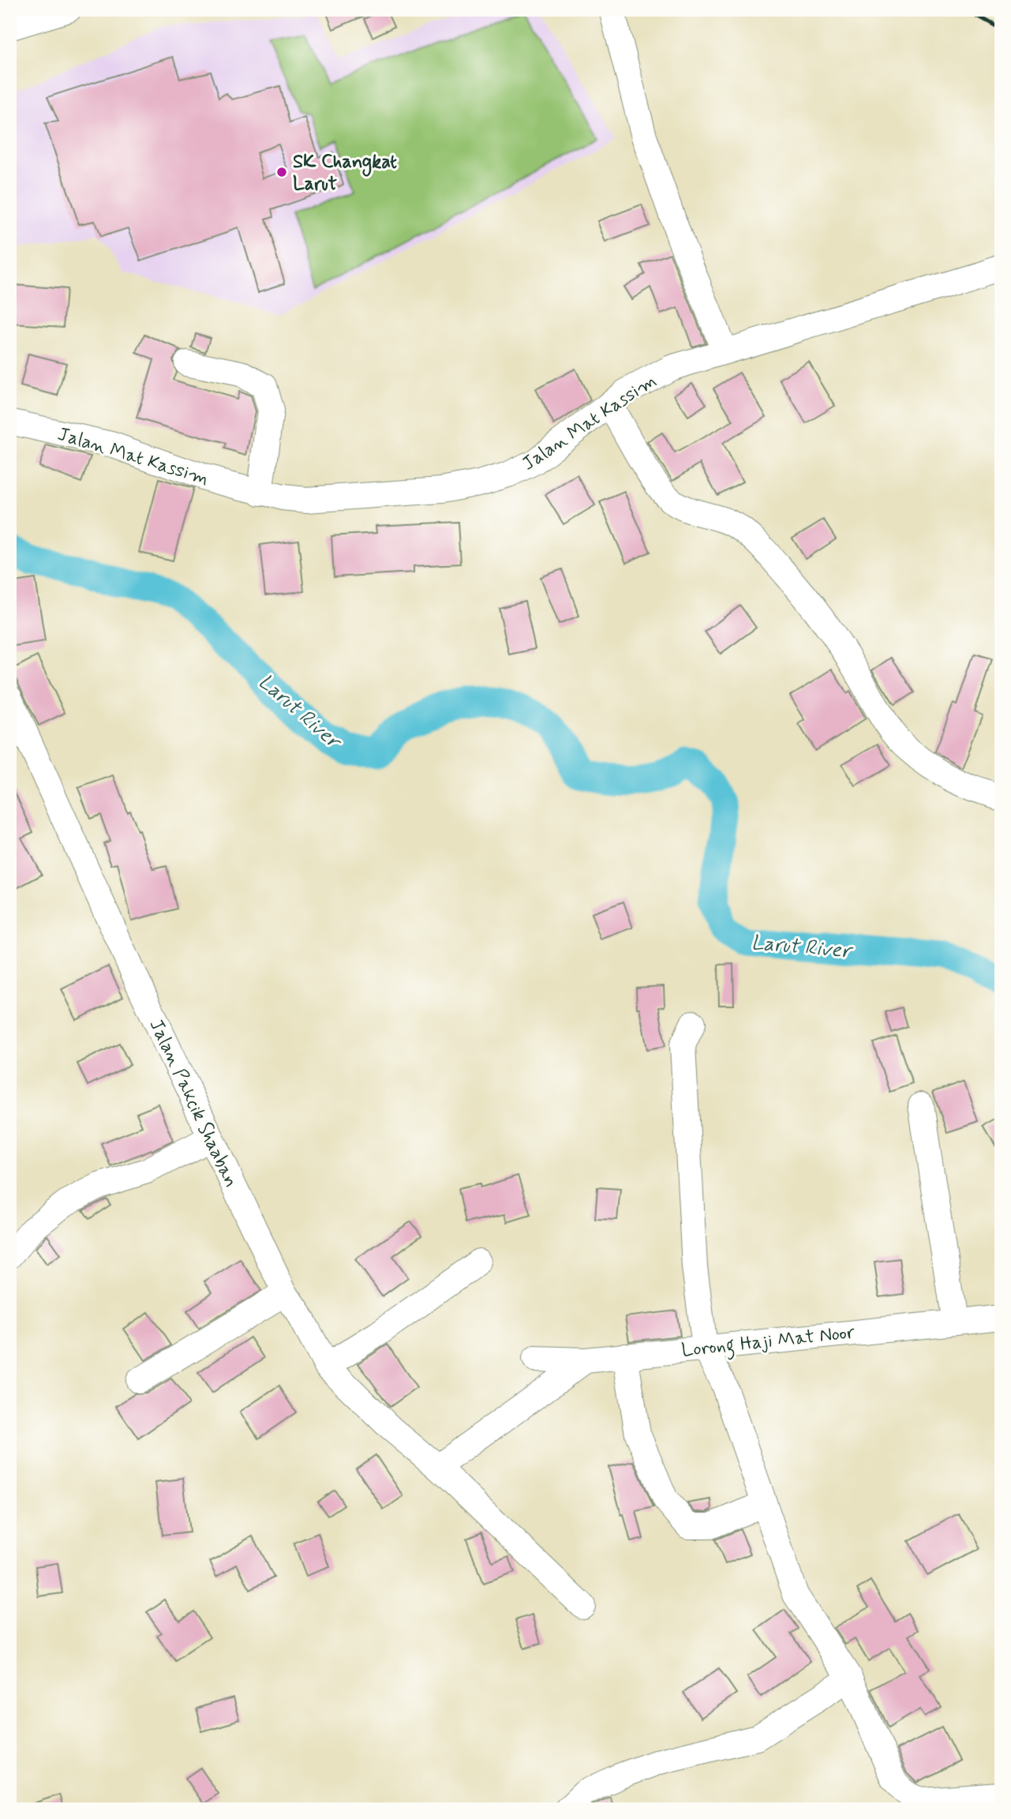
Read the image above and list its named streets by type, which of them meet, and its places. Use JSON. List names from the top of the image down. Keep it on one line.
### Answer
{"streets":{"street":["Jalan Mat Kassim","Jalan Pakcik Shaaban","Lorong Haji Mat Noor"]},"water":["Larut River"],"places":["SK Changkat Larut"]}
